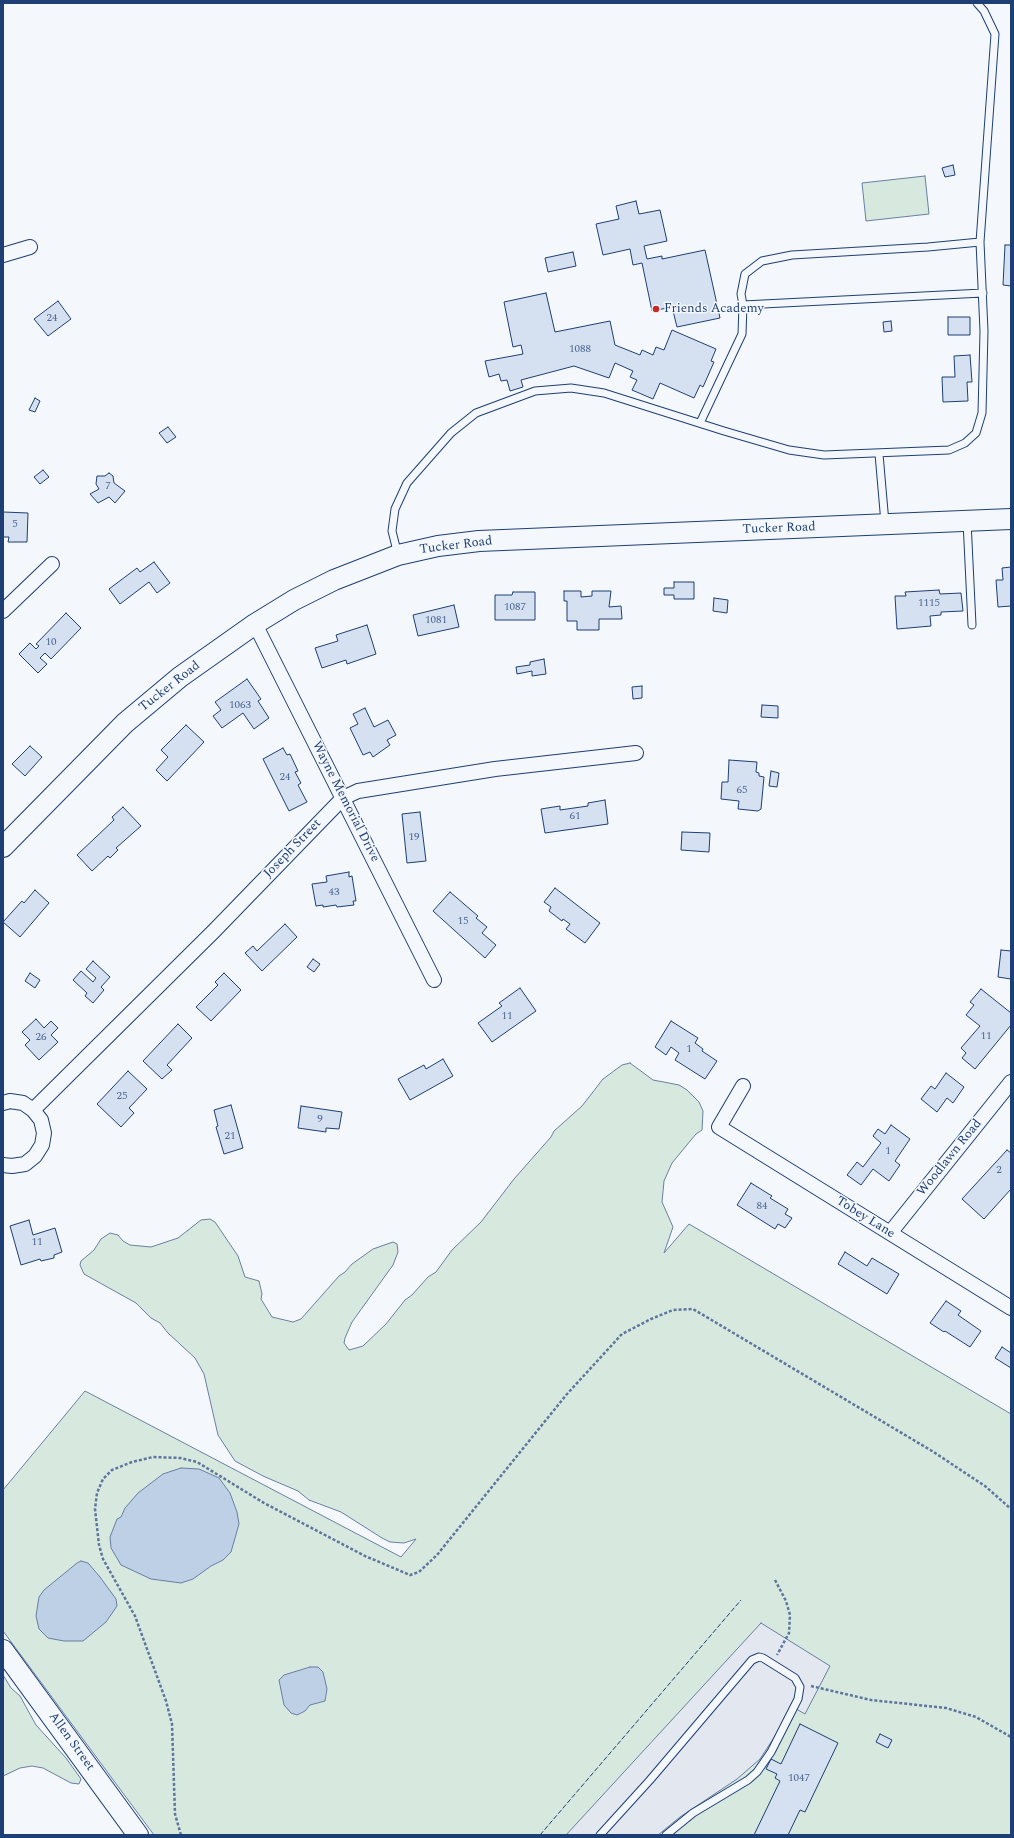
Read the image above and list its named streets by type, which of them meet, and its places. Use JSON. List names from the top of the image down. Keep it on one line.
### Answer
{"streets":{"main road":["Tucker Road","Allen Street"],"street":["Wayne Memorial Drive","Joseph Street","Woodlawn Road","Tobey Lane"]},"crossings":[["Tucker Road","Wayne Memorial Drive"],["Wayne Memorial Drive","Joseph Street"],["Woodlawn Road","Tobey Lane"]],"places":["Friends Academy"],"house_numbers":["24","1088","7","5","1115","1087","1081","10","1063","24","65","61","19","43","15","11","11","26","1","25","9","21","1","2","84","11","1047"]}
